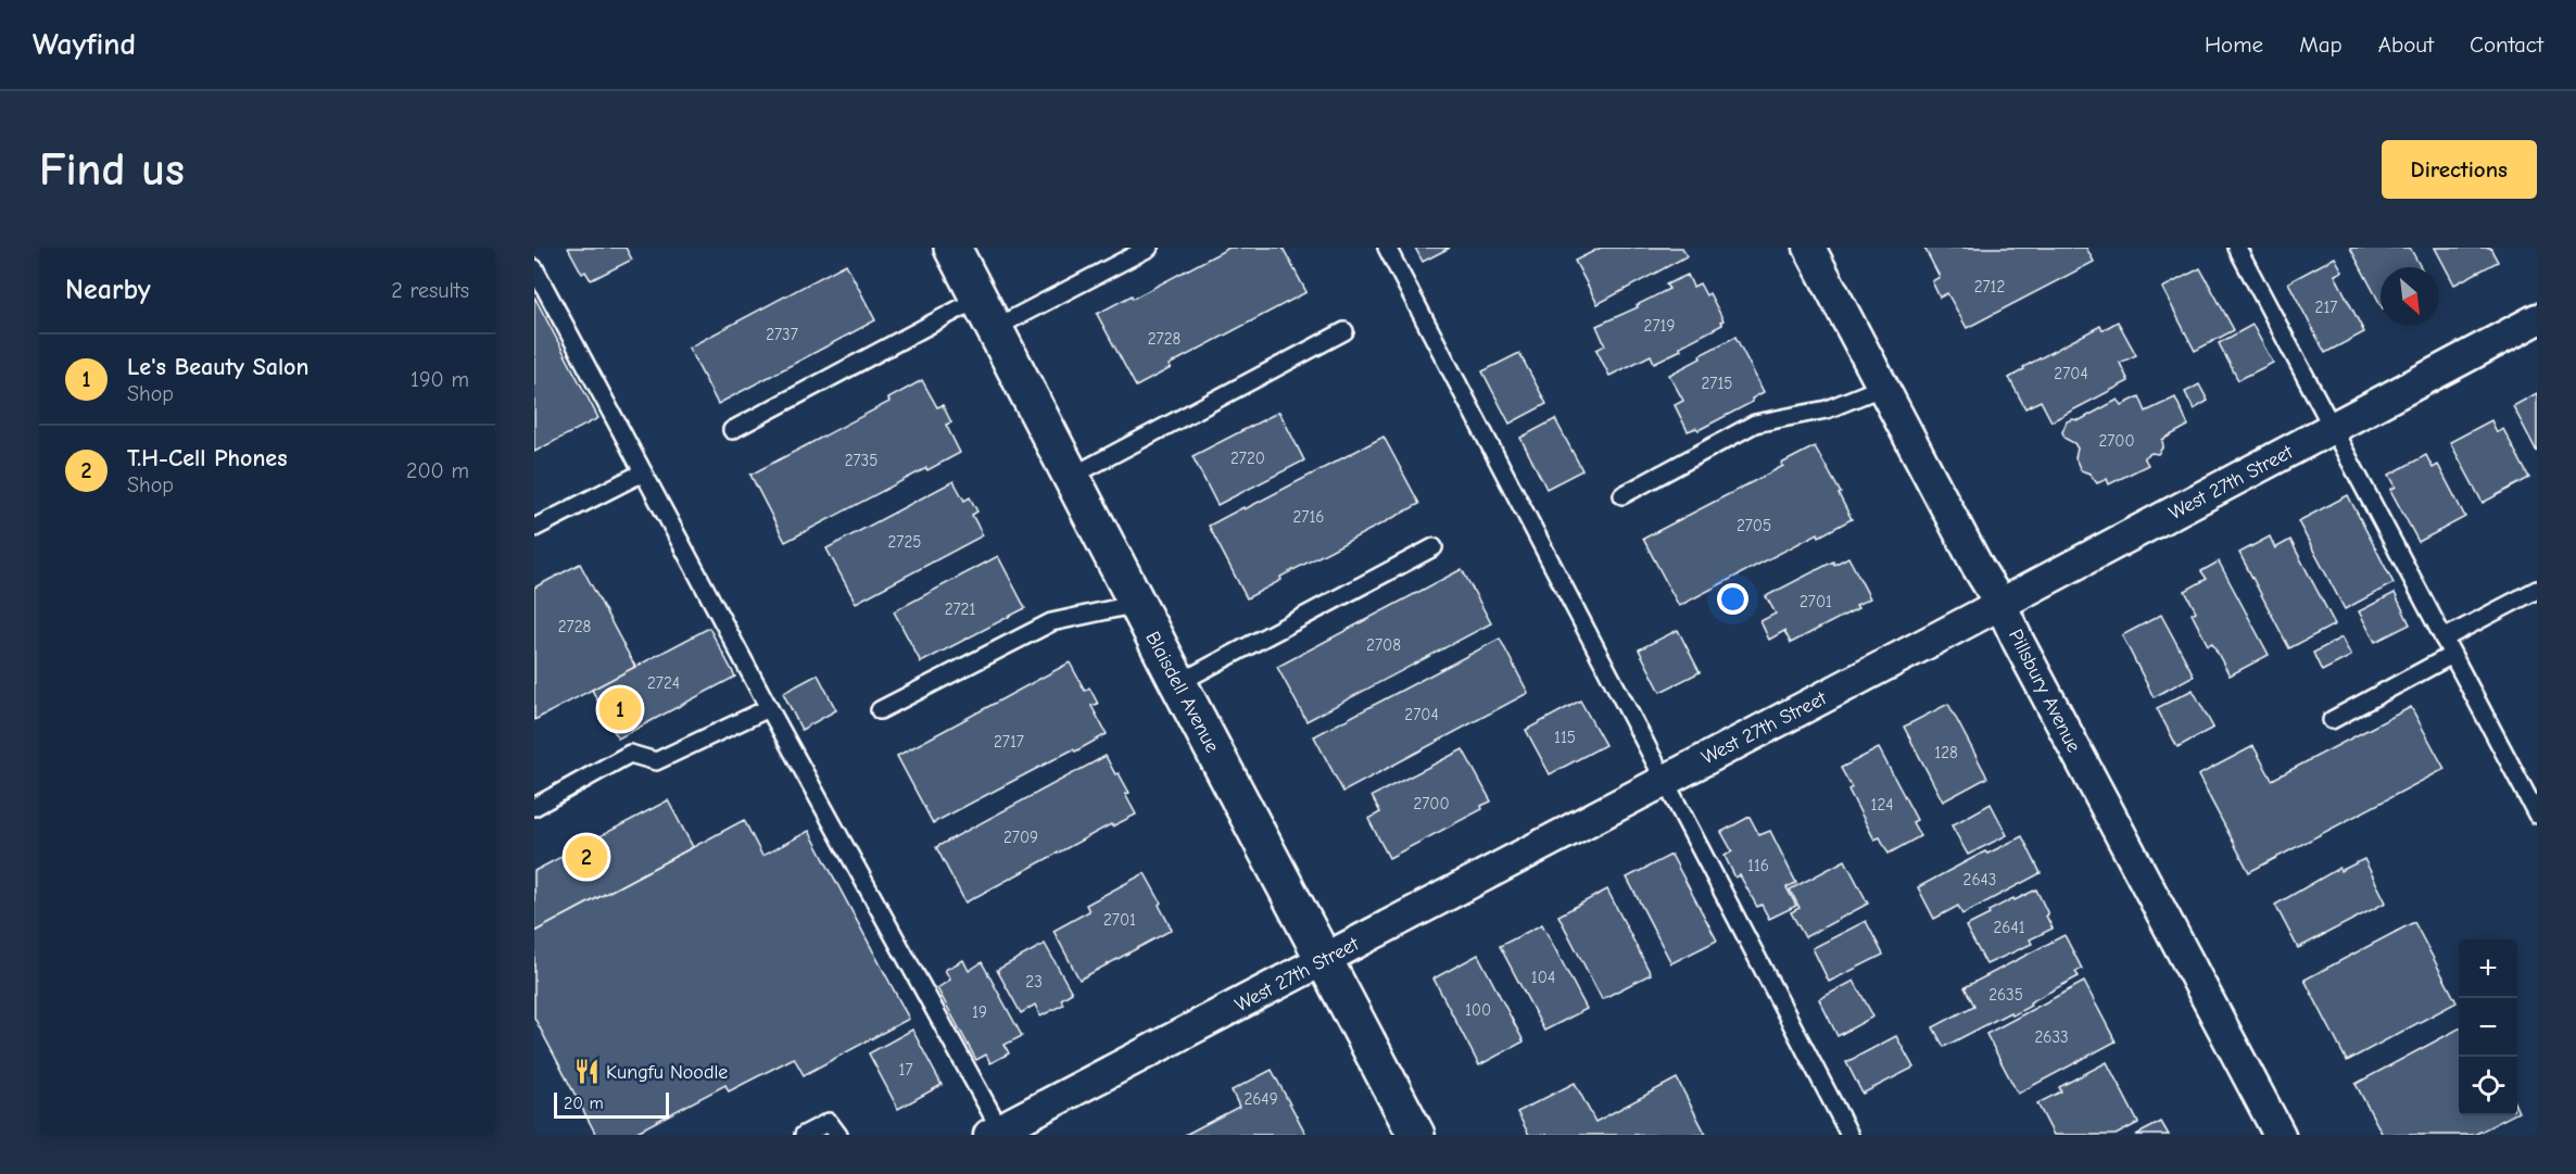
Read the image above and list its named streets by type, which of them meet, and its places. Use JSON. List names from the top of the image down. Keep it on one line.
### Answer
{"streets":{"street":["West 27th Street","Pillsbury Avenue","Blaisdell Avenue"]},"crossings":[["West 27th Street","Pillsbury Avenue"],["West 27th Street","Blaisdell Avenue"]],"places":{"restaurant":["Kungfu Noodle"]},"house_numbers":["2712","217","2719","2737","2728","2704","2715","2700","2720","2735","2716","2705","2725","2701","2721","2728","2708","2724","2704","115","2717","128","2700","124","2709","116","2643","2701","2641","104","23","2635","100","19","2633","17","2649"],"scale_bar":"20 m","north":"bottom right","page":{"header":"Wayfind","nav":["Home","Map","About","Contact"],"buttons":"Directions","title":"Find us","heading":["Nearby","2 results"],"list":[{"mark":"1","name":"Le's Beauty Salon","note":"Shop","value":"190 m"},{"mark":"2","name":"T.H-Cell Phones","note":"Shop","value":"200 m"}],"pins":["1","2"],"map_buttons":["+","−"],"scale":"20 m"}}
